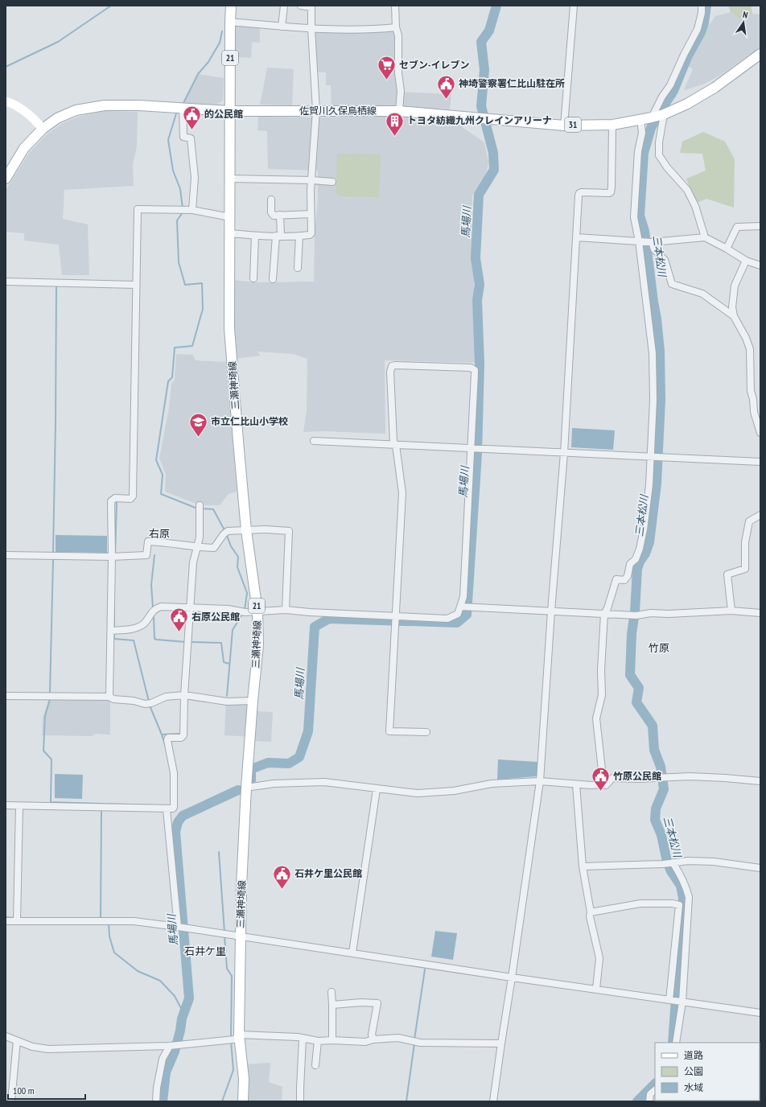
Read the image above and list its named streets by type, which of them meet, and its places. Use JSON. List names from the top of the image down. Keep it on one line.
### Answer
{"streets":{"main road":["21","佐賀川久保鳥栖線","31","三瀬神埼線"]},"crossings":[["21","佐賀川久保鳥栖線"],["21","三瀬神埼線"],["佐賀川久保鳥栖線","三瀬神埼線"]],"districts":["右原","竹原","石井ケ里"],"water":["馬場川","三本松川"],"places":{"supermarket":["セブン-イレブン"],"public building":["神埼警察署仁比山駐在所","的公民館","右原公民館","竹原公民館","石井ケ里公民館"],"building":["トヨタ紡織九州クレインアリーナ"],"school or university":["市立仁比山小学校"]},"legend":["道路","公園","水域"],"scale_bar":"100 m","north":"top"}
